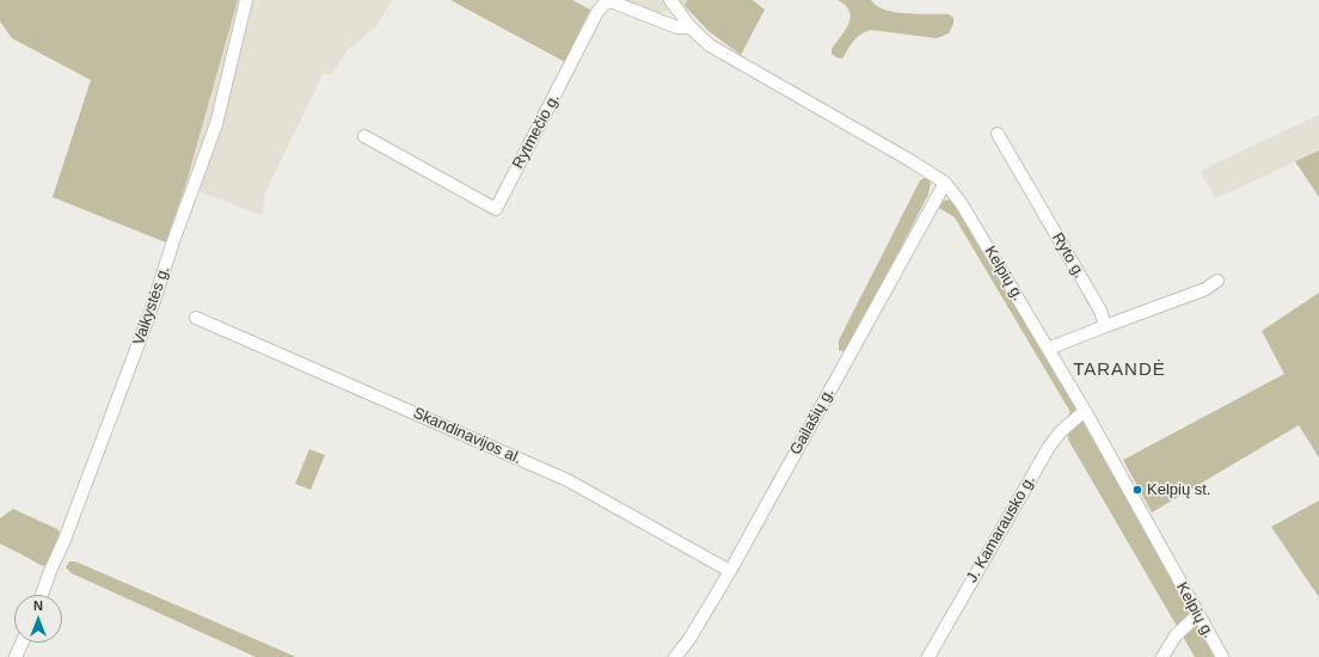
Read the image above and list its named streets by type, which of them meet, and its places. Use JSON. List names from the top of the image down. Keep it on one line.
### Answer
{"streets":{"street":["Rytmečio g.","Ryto g.","Kelpių g.","Vaikystės g.","Gailašių g.","Skandinavijos al.","J. Kamarausko g."]},"crossings":[["Rytmečio g.","Kelpių g."],["Kelpių g.","Gailašių g."],["Kelpių g.","J. Kamarausko g."],["Gailašių g.","Skandinavijos al."]],"districts":["TARANDĖ"],"places":["Kelpių st."],"north":"top"}
